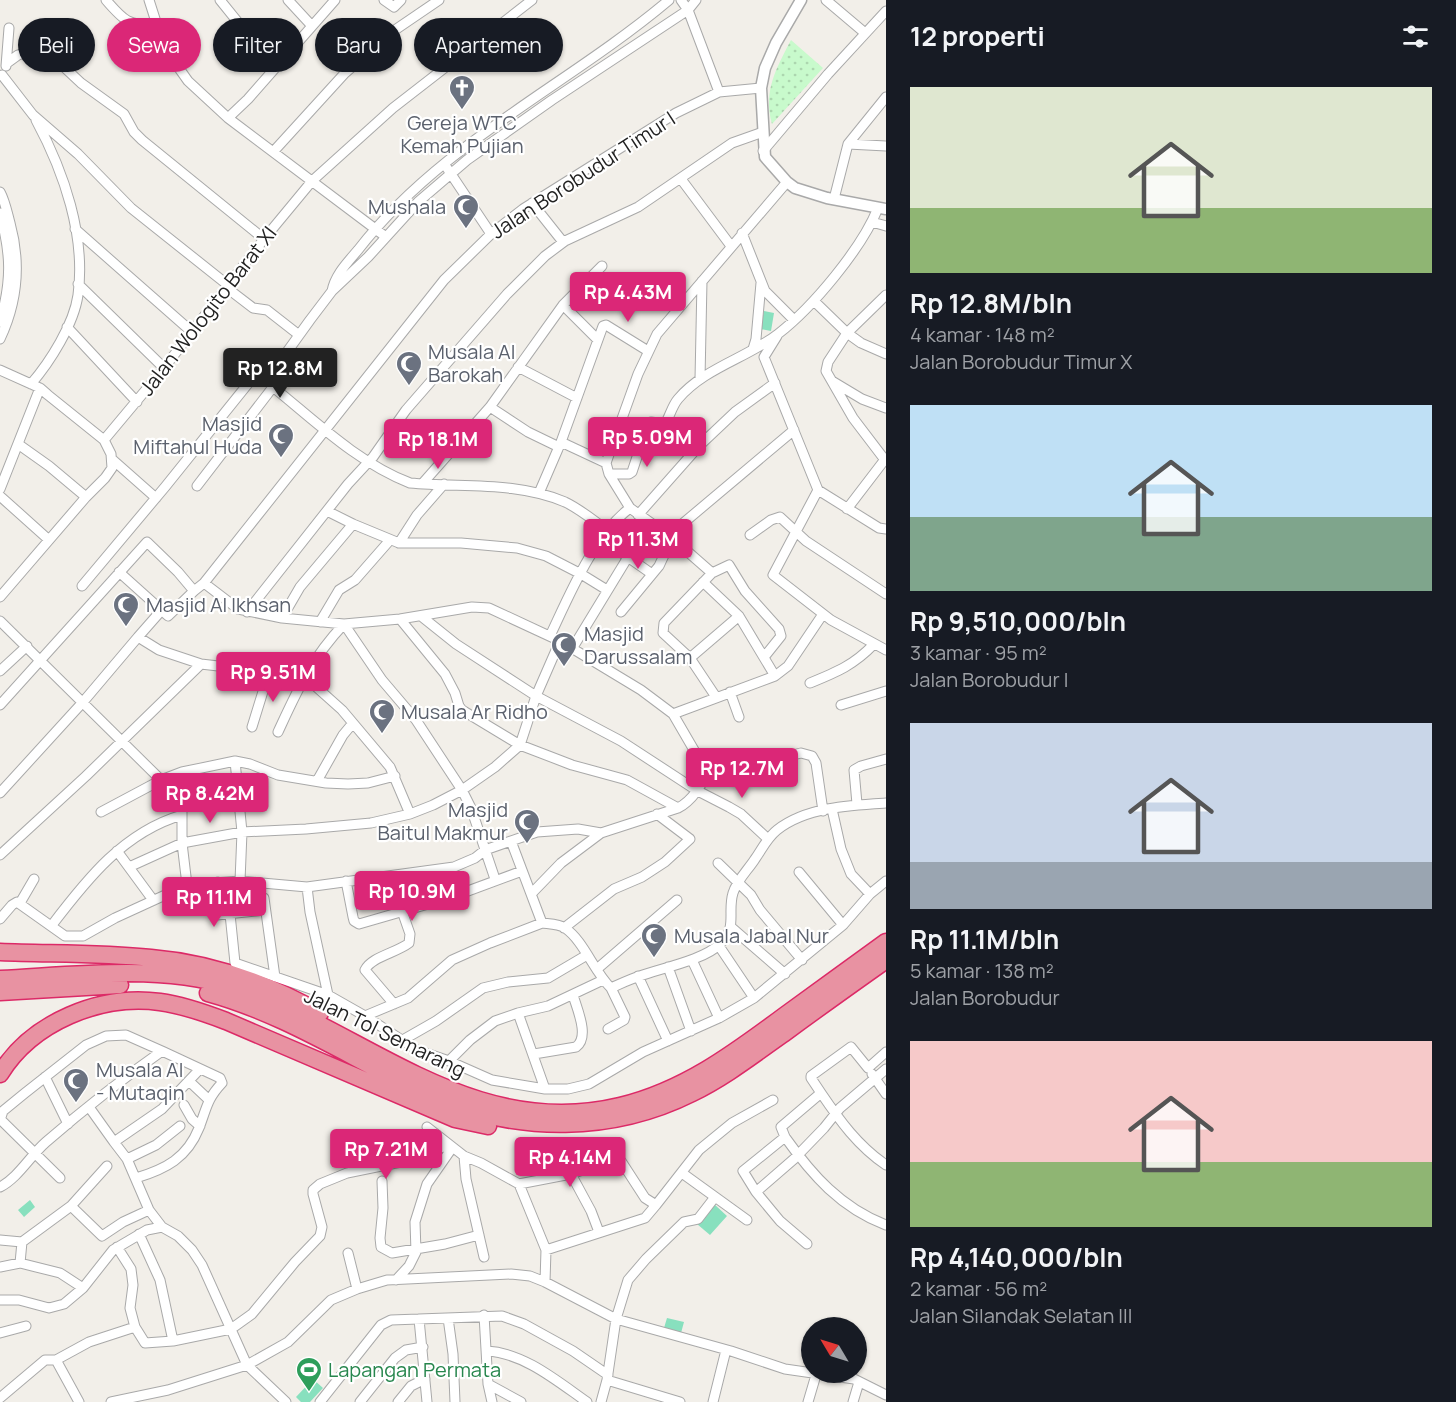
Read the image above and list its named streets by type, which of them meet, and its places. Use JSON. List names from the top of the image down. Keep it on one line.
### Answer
{"streets":{"highway":["Jalan Tol Semarang"],"street":["Jalan Borobudur Timur I","Jalan Wologito Barat XI"]},"places":{"church":["Gereja WTC Kemah Pujian"],"mosque":["Mushala","Musala Al Barokah","Masjid Miftahul Huda","Masjid Al Ikhsan","Masjid Darussalam","Musala Ar Ridho","Masjid Baitul Makmur","Musala Jabal Nur","Musala Al - Mutaqin"],"sports":["Lapangan Permata"]},"north":"top left","page":{"heading":"12 properti","chip":["Beli","Sewa","Filter","Baru","Apartemen"],"list":[{"name":"Rp 12.8M/bln","note":"4 kamar · 148 m² · Jalan Borobudur Timur X"},{"name":"Rp 9,510,000/bln","note":"3 kamar · 95 m² · Jalan Borobudur I"},{"name":"Rp 11.1M/bln","note":"5 kamar · 138 m² · Jalan Borobudur"},{"name":"Rp 4,140,000/bln","note":"2 kamar · 56 m² · Jalan Silandak Selatan III"}],"price":["Rp 4.43M","Rp 12.8M","Rp 5.09M","Rp 18.1M","Rp 11.3M","Rp 9.51M","Rp 12.7M","Rp 8.42M","Rp 10.9M","Rp 11.1M","Rp 7.21M","Rp 4.14M"]}}
